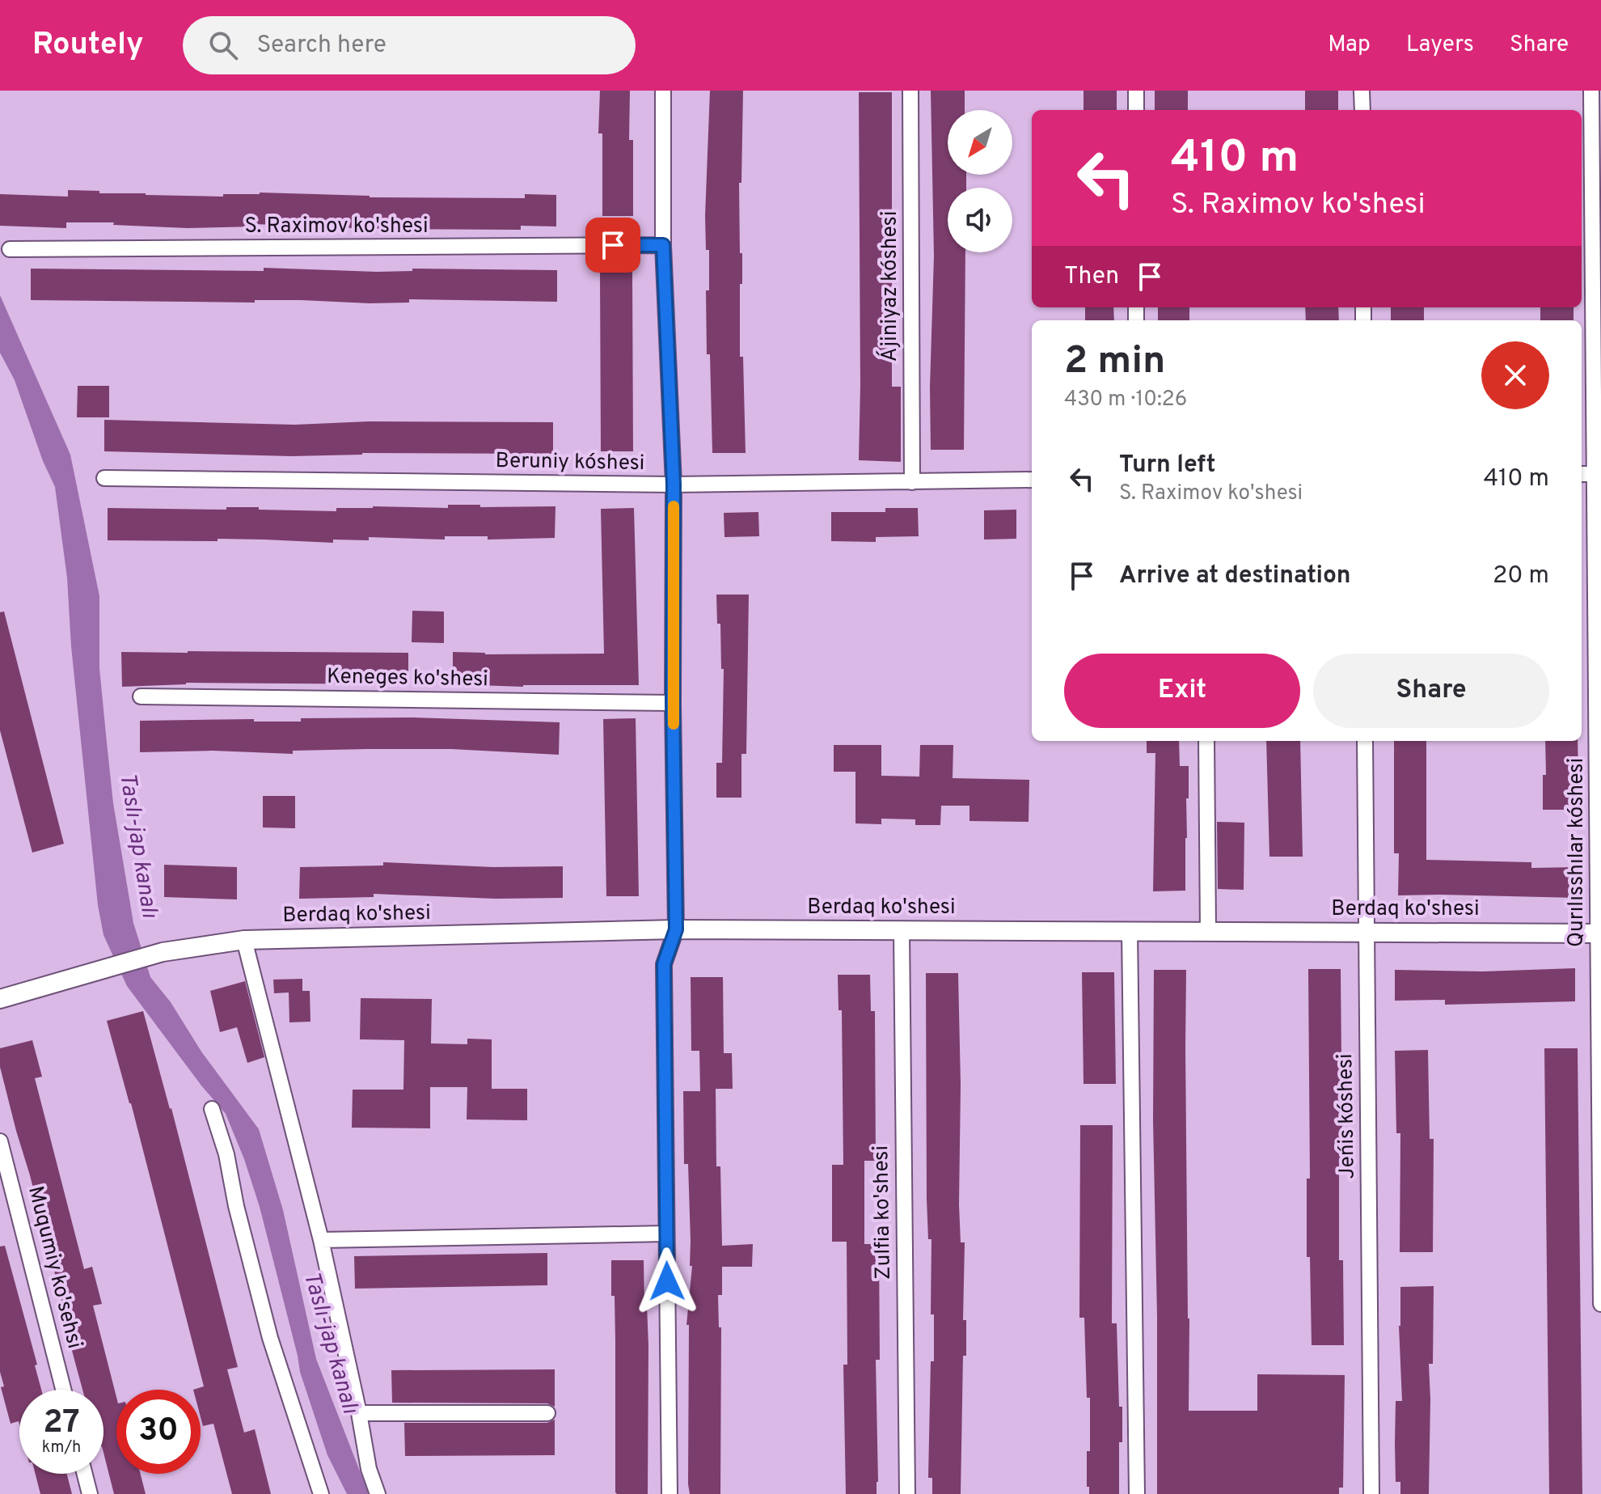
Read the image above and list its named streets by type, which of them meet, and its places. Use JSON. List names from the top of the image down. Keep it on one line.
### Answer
{"streets":{"street":["S. Raximov ko'shesi","Ájiniyaz kóshesi","Beruniy kóshesi","Keneges ko'shesi","Qurılısshılar kóshesi","Berdaq ko'shesi","Jeńis kóshesi","Zulfia ko'shesi","Muqumiy ko'sehsi"]},"crossings":[["Ájiniyaz kóshesi","Beruniy kóshesi"],["Qurılısshılar kóshesi","Berdaq ko'shesi"],["Berdaq ko'shesi","Jeńis kóshesi"],["Berdaq ko'shesi","Zulfia ko'shesi"]],"water":["Taslı-jap kanalı"],"north":"bottom left","page":{"header":"Routely","search":"Search here","nav":["Map","Layers","Share"],"turn":["410 m","S. Raximov ko'shesi"],"then":"Then","heading":["2 min","430 m · 10:26"],"list":[{"name":"Turn left","note":"S. Raximov ko'shesi","value":"410 m"},{"name":"Arrive at destination","value":"20 m"}],"buttons":["Exit","Share"],"speed":"27 km/h","limit":"30"}}
